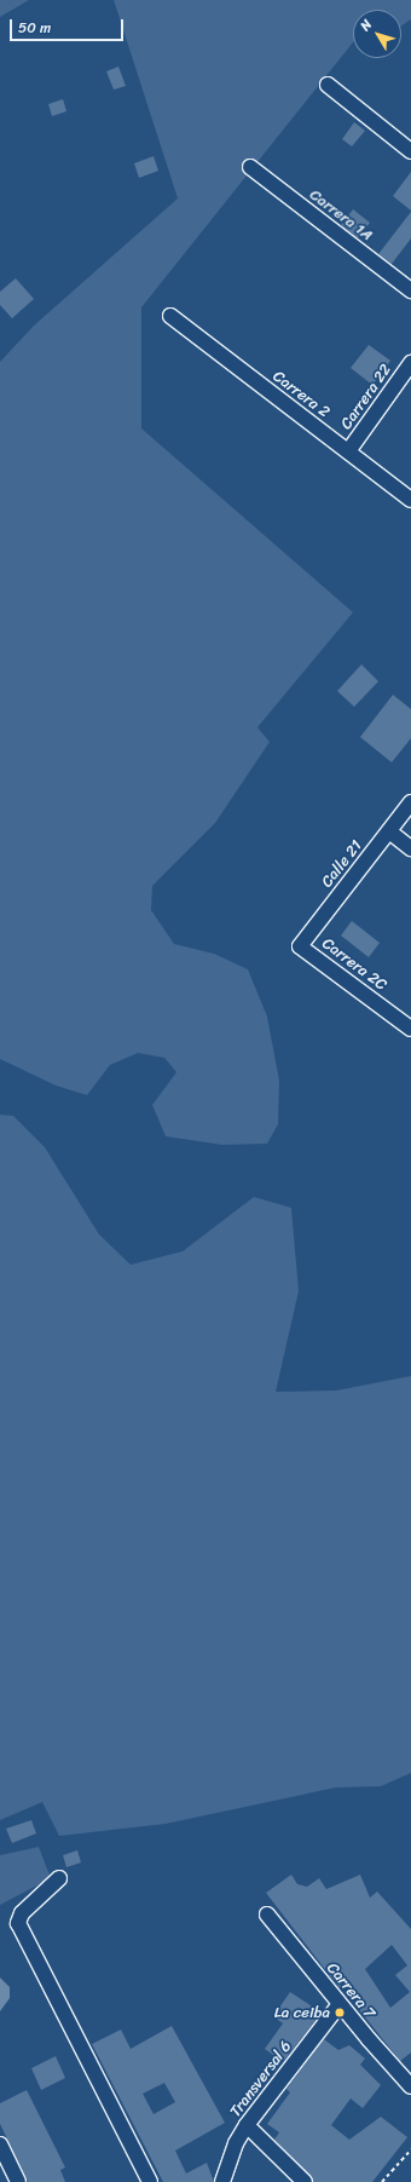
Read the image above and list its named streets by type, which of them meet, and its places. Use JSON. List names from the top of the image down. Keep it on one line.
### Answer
{"streets":{"street":["Carrera 1A","Carrera 2","Carrera 22","Calle 21","Carrera 2C","Carrera 7","Transversal 6"]},"crossings":[["Carrera 2","Carrera 22"],["Calle 21","Carrera 2C"],["Carrera 7","Transversal 6"]],"places":["La ceiba"],"scale_bar":"50 m","north":"top left"}
